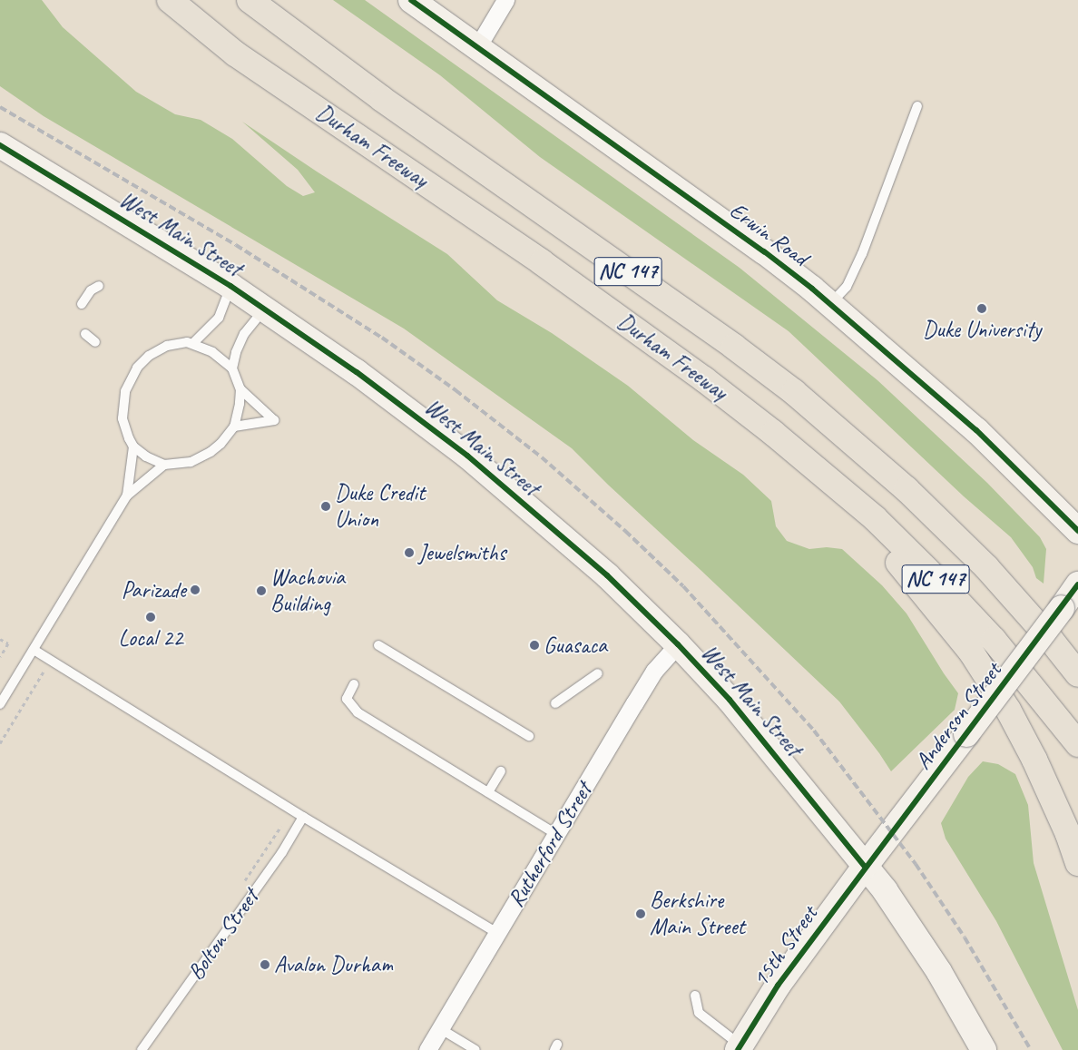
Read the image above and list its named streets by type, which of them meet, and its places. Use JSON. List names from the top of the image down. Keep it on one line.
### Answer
{"streets":{"highway":["Durham Freeway","NC 147"],"main road":["West Main Street","Erwin Road","Anderson Street","15th Street"],"street":["Rutherford Street"],"lane":["Bolton Street"]},"crossings":[["West Main Street","Anderson Street"],["West Main Street","Rutherford Street"],["West Main Street","15th Street"],["Anderson Street","15th Street"]],"places":["Duke University","Duke Credit Union","Jewelsmiths","Parizade","Wachovia Building","Local 22","Guasaca","Berkshire Main Street","Avalon Durham"]}
